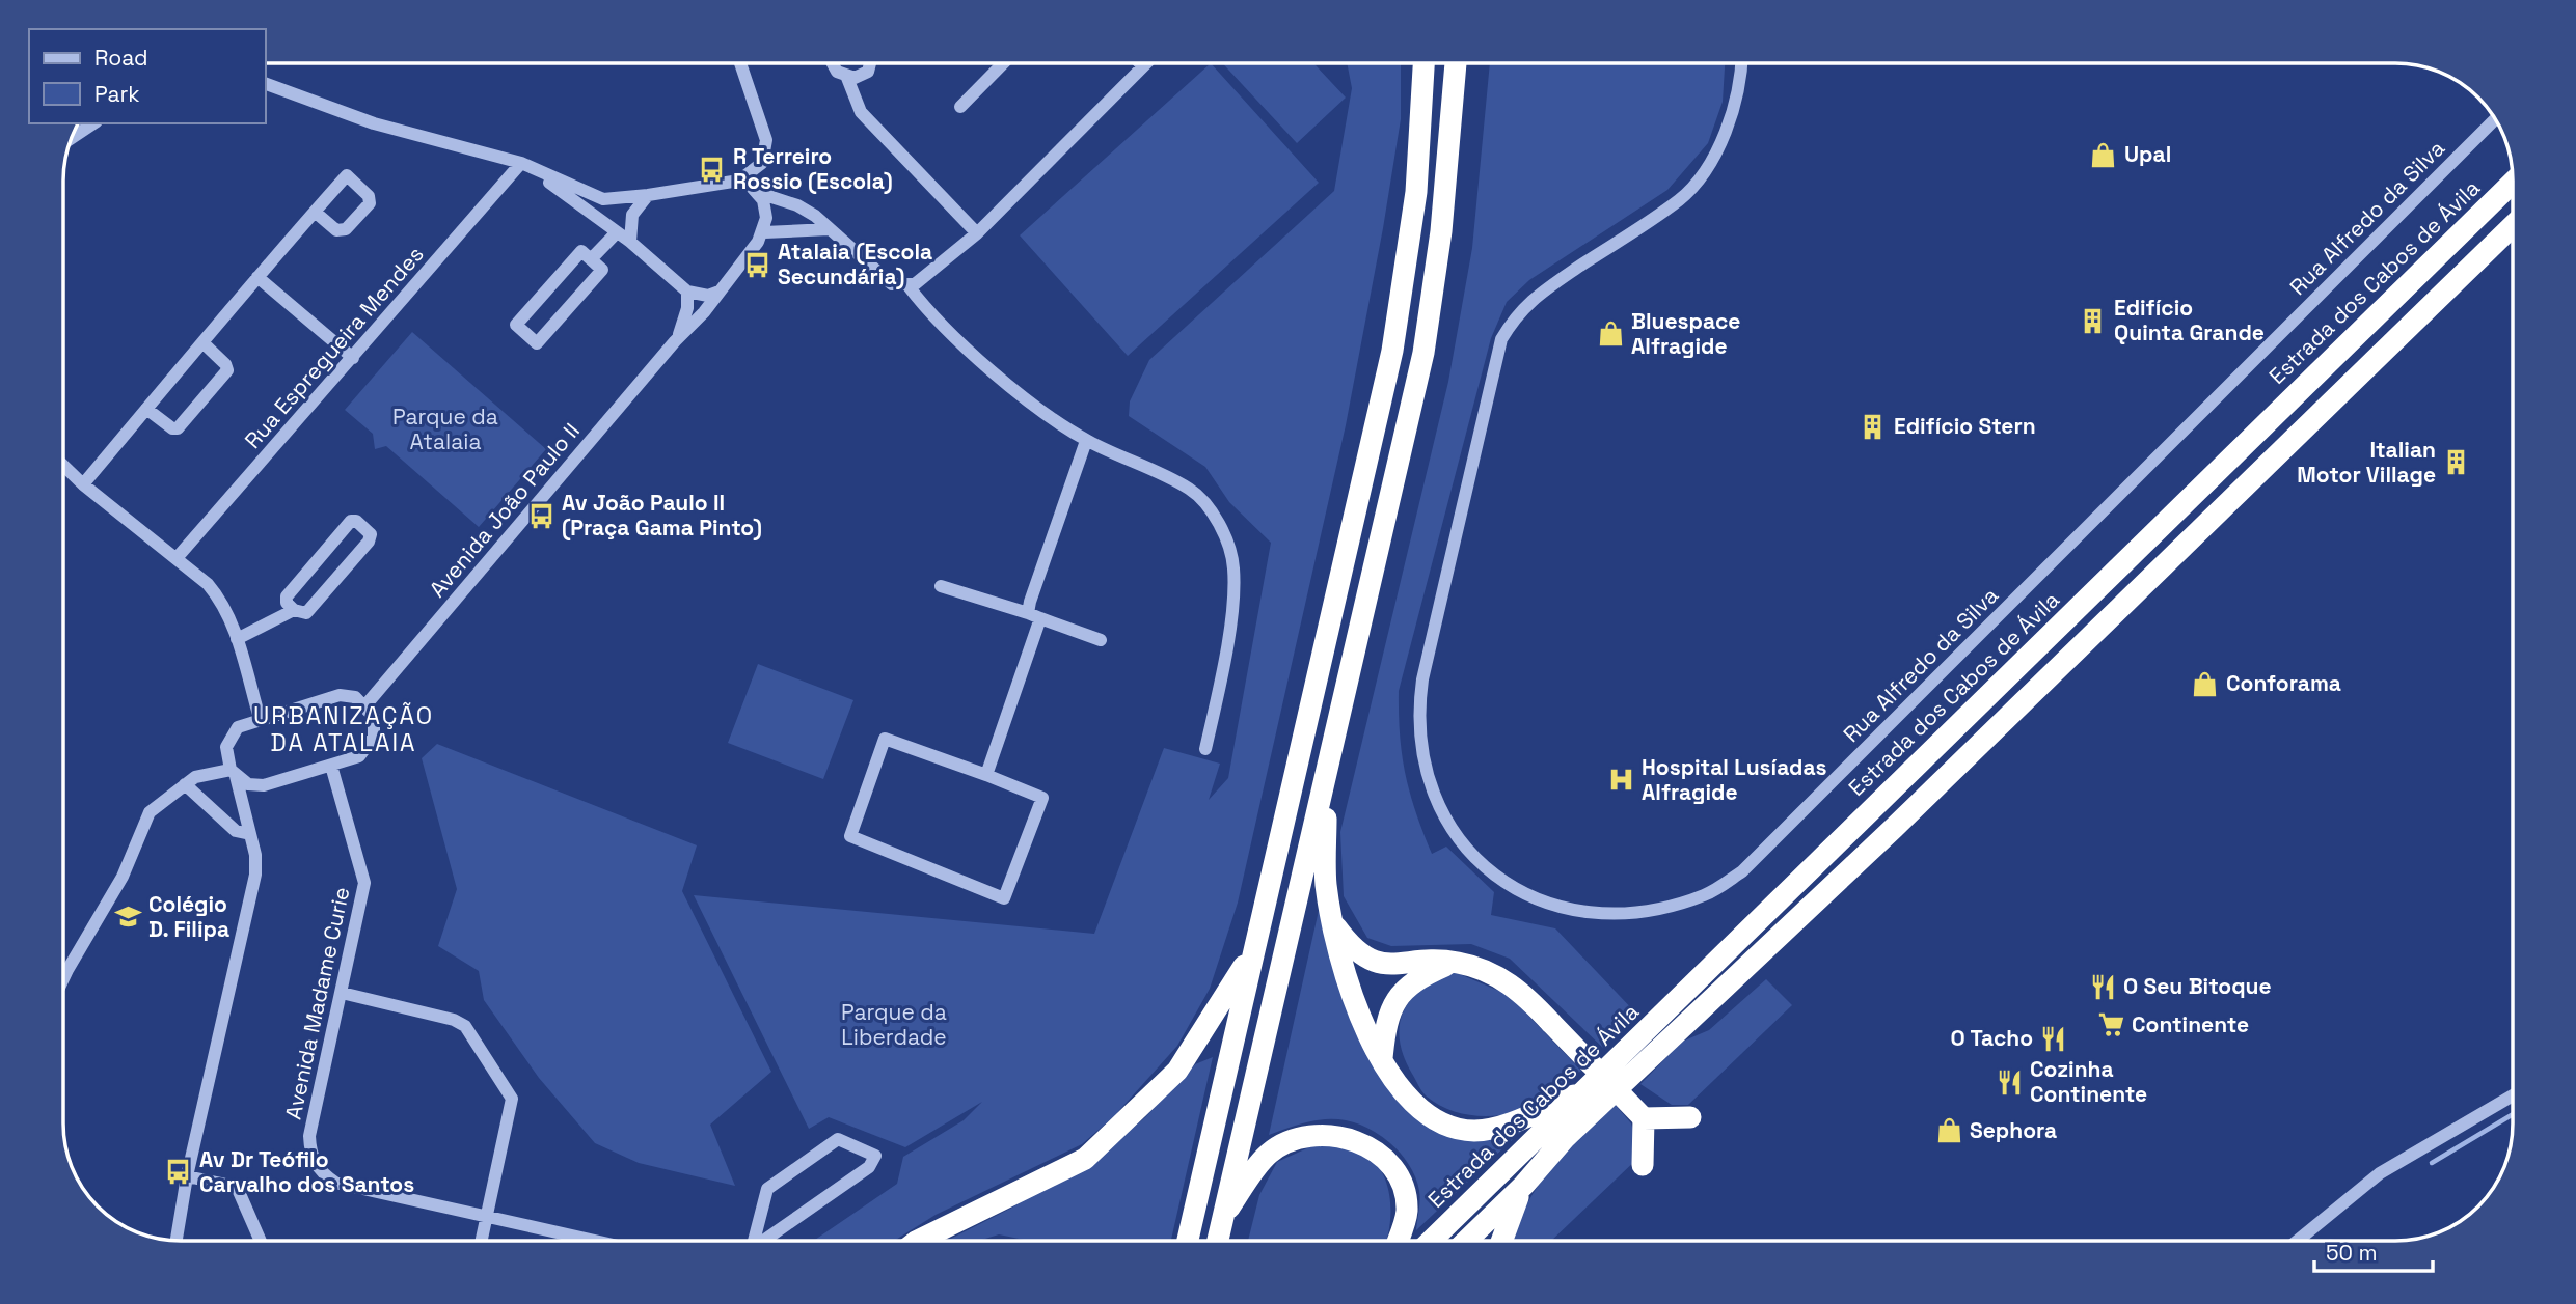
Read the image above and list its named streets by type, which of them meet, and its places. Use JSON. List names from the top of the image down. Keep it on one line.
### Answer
{"streets":{"highway":["Estrada dos Cabos de Ávila"],"street":["Rua Alfredo da Silva","Rua Espregueira Mendes","Avenida João Paulo II","Avenida Madame Curie"]},"districts":["URBANIZAÇÃO DA ATALAIA"],"parks":["Parque da Atalaia","Parque da Liberdade"],"places":{"shop":["Upal","Bluespace Alfragide","Conforama","Sephora"],"bus stop":["R Terreiro Rossio (Escola)","Atalaia (Escola Secundária)","Av João Paulo II (Praça Gama Pinto)","Av Dr Teófilo Carvalho dos Santos"],"building":["Edifício Quinta Grande","Edifício Stern","Italian Motor Village"],"hospital":["Hospital Lusíadas Alfragide"],"school or university":["Colégio D. Filipa"],"restaurant":["O Seu Bitoque","O Tacho","Cozinha Continente"],"supermarket":["Continente"]},"legend":["Road","Park"],"scale_bar":"50 m"}
